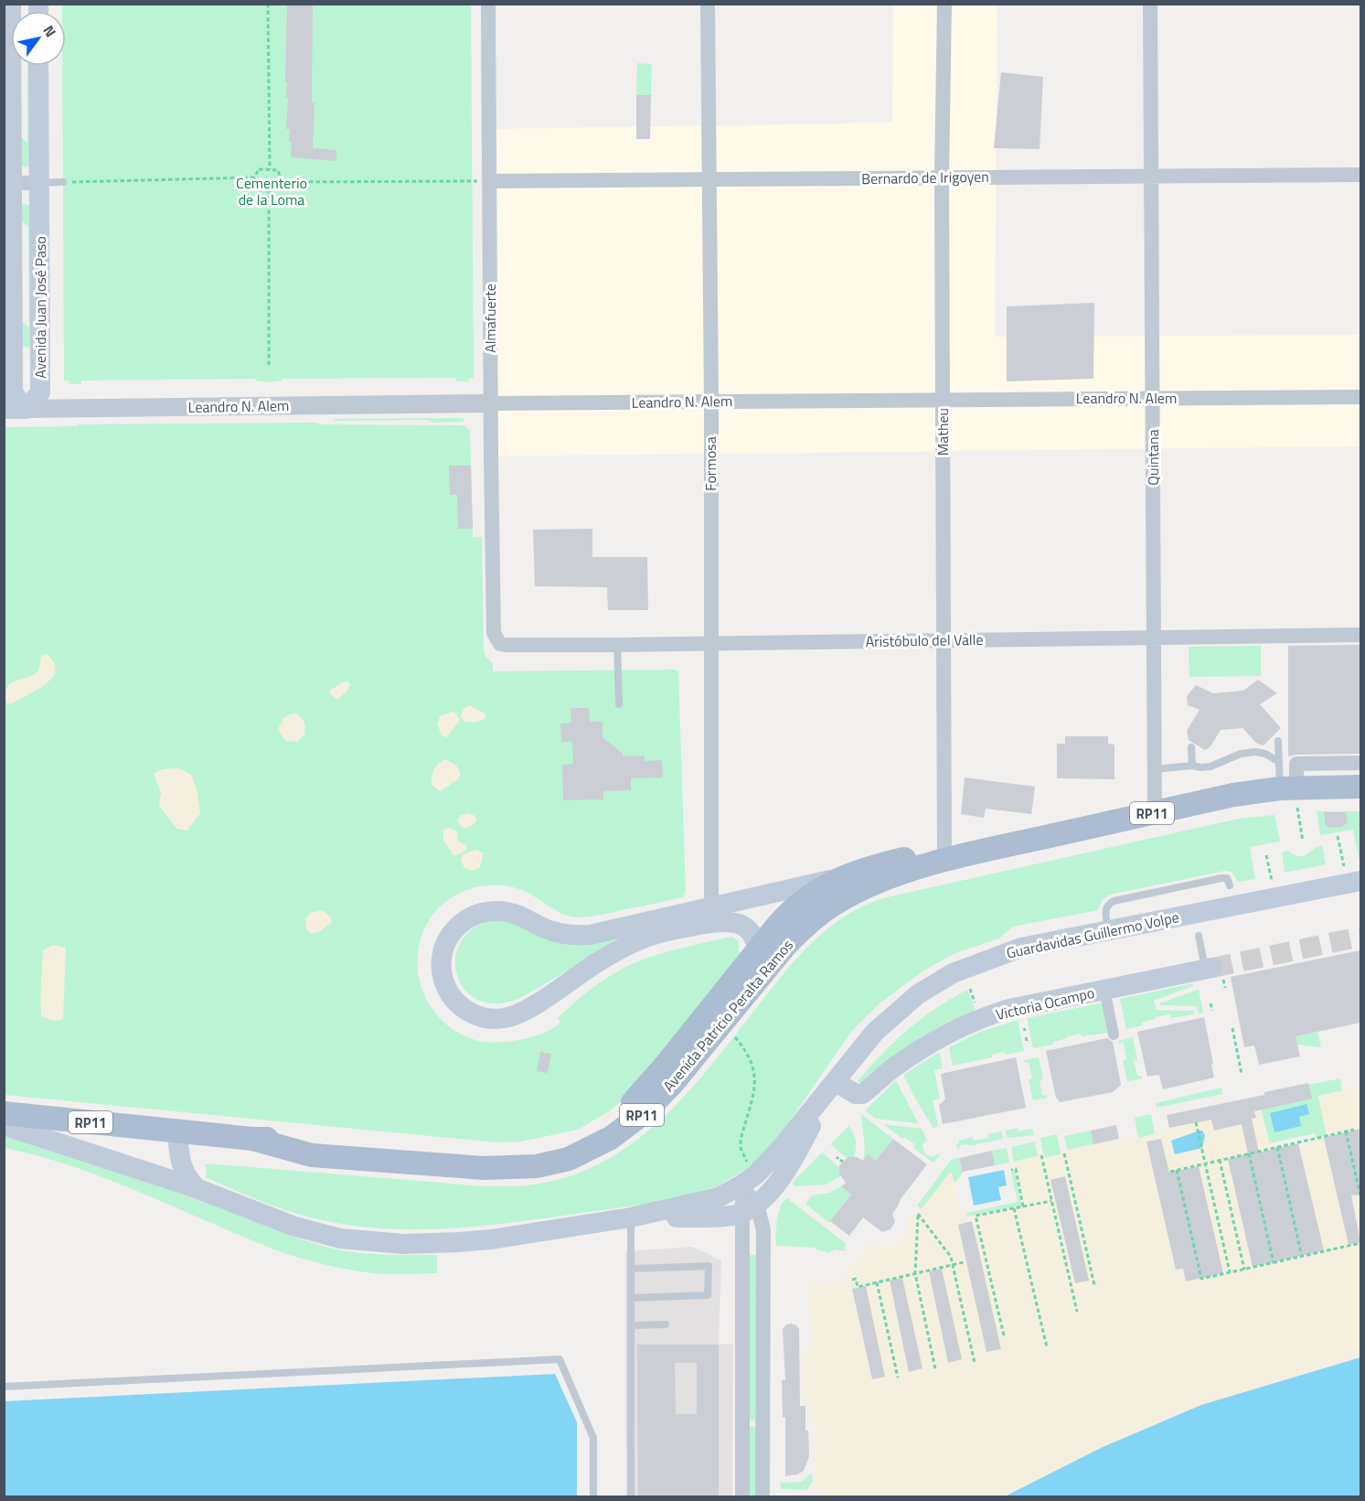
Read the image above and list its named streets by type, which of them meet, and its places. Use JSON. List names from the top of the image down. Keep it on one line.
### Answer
{"streets":{"main road":["Avenida Juan José Paso","Leandro N. Alem","RP11","Guardavidas Guillermo Volpe","Victoria Ocampo","Avenida Patricio Peralta Ramos"],"street":["Bernardo de Irigoyen","Almafuerte","Matheu","Quintana","Formosa","Aristóbulo del Valle"]},"crossings":[["Bernardo de Irigoyen","Almafuerte"],["Bernardo de Irigoyen","Matheu"],["Bernardo de Irigoyen","Quintana"],["Bernardo de Irigoyen","Formosa"],["Avenida Juan José Paso","Leandro N. Alem"],["Almafuerte","Leandro N. Alem"],["Almafuerte","Aristóbulo del Valle"],["Leandro N. Alem","Matheu"],["Leandro N. Alem","Quintana"],["Leandro N. Alem","Formosa"],["Matheu","Aristóbulo del Valle"],["Matheu","Avenida Patricio Peralta Ramos"],["Quintana","Aristóbulo del Valle"],["Quintana","Avenida Patricio Peralta Ramos"],["Formosa","Aristóbulo del Valle"],["Guardavidas Guillermo Volpe","Victoria Ocampo"]],"parks":["Cementerio de la Loma"],"north":"top right"}
